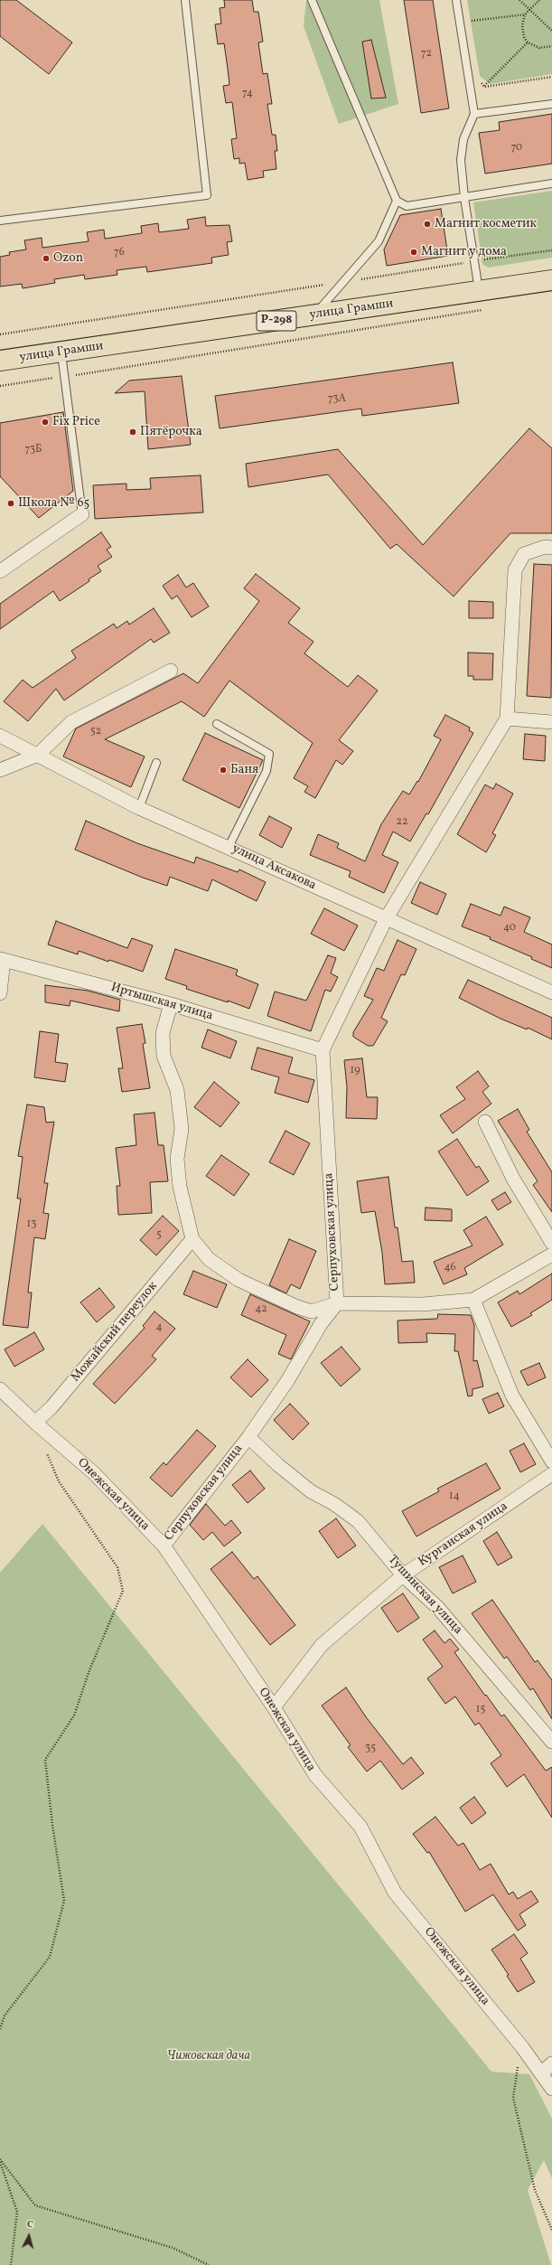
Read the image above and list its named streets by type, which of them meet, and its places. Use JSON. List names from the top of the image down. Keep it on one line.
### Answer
{"streets":{"highway":["улица Грамши","Р-298"],"street":["улица Аксакова","Иртышская улица","Серпуховская улица","Можайский переулок","Онежская улица","Курганская улица","Тушинская улица"]},"crossings":[["улица Аксакова","Серпуховская улица"],["Иртышская улица","Серпуховская улица"],["Серпуховская улица","Онежская улица"],["Серпуховская улица","Тушинская улица"],["Можайский переулок","Онежская улица"],["Онежская улица","Курганская улица"],["Курганская улица","Тушинская улица"]],"parks":["Чижовская дача"],"places":["Магнит косметик","Магнит у дома","Ozon","Fix Price","Пятёрочка","Школа № 65","Баня"],"house_numbers":["72","74","70","76","73А","73Б","52","22","40","19","13","5","46","42","4","14","15","35"],"north":"top"}
